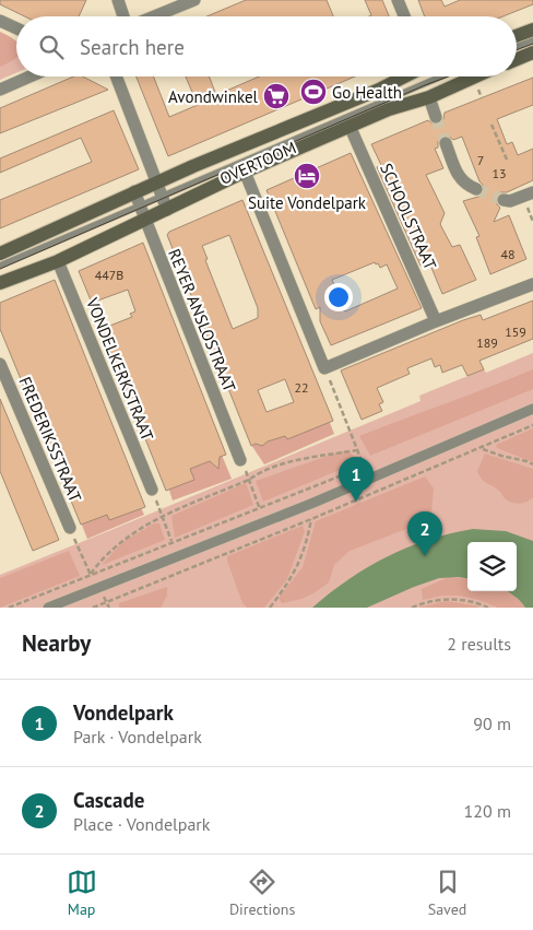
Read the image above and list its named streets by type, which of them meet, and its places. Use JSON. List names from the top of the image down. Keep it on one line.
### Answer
{"streets":{"main road":["OVERTOOM"],"street":["SCHOOLSTRAAT","REYER ANSLOSTRAAT","VONDELKERKSTRAAT","FREDERIKSSTRAAT"]},"crossings":[["OVERTOOM","SCHOOLSTRAAT"],["OVERTOOM","REYER ANSLOSTRAAT"],["OVERTOOM","VONDELKERKSTRAAT"]],"places":{"sports":["Go Health"],"supermarket":["Avondwinkel"],"hotel":["Suite Vondelpark"]},"house_numbers":["7","13","48","447B","159","189","22"],"page":{"search":"Search here","pins":["1","2"],"heading":["Nearby","2 results"],"list":[{"mark":"1","name":"Vondelpark","note":"Park · Vondelpark","value":"90 m"},{"mark":"2","name":"Cascade","note":"Place · Vondelpark","value":"120 m"}],"nav":["Map","Directions","Saved"]}}
